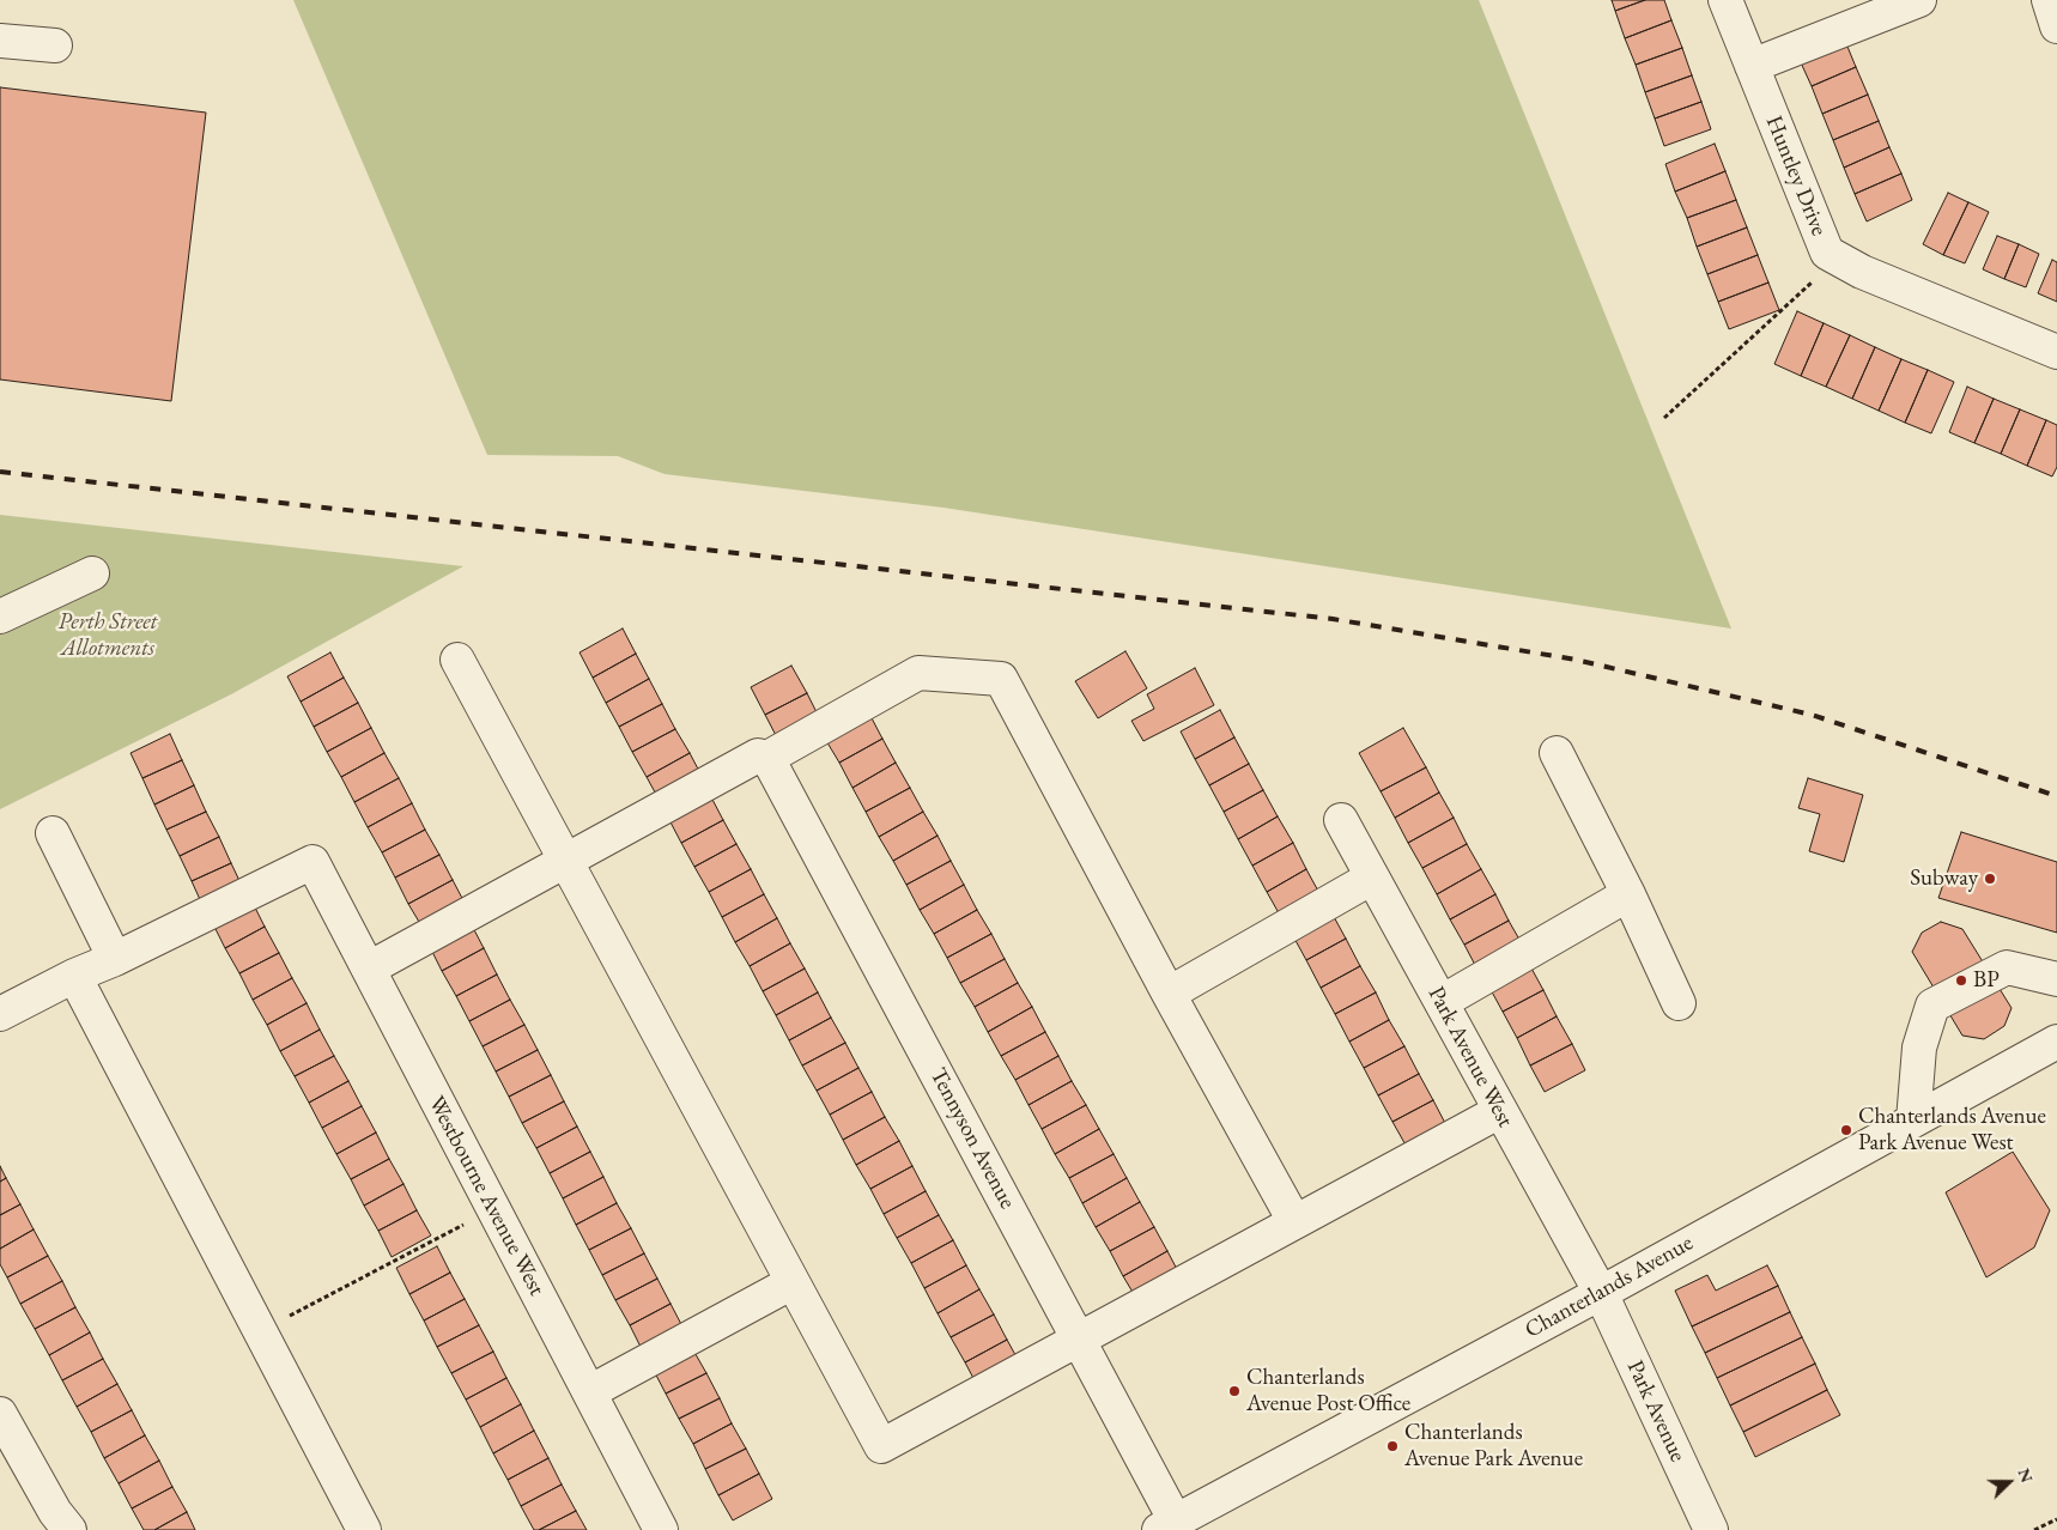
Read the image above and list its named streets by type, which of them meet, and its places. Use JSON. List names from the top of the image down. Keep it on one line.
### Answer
{"streets":{"street":["Huntley Drive","Park Avenue West","Tennyson Avenue","Westbourne Avenue West","Chanterlands Avenue","Park Avenue"]},"crossings":[["Park Avenue West","Chanterlands Avenue"],["Park Avenue West","Park Avenue"],["Tennyson Avenue","Chanterlands Avenue"],["Chanterlands Avenue","Park Avenue"]],"parks":["Perth Street Allotments"],"places":["Subway","BP","Chanterlands Avenue Park Avenue West","Chanterlands Avenue Post Office","Chanterlands Avenue Park Avenue"],"north":"right"}
